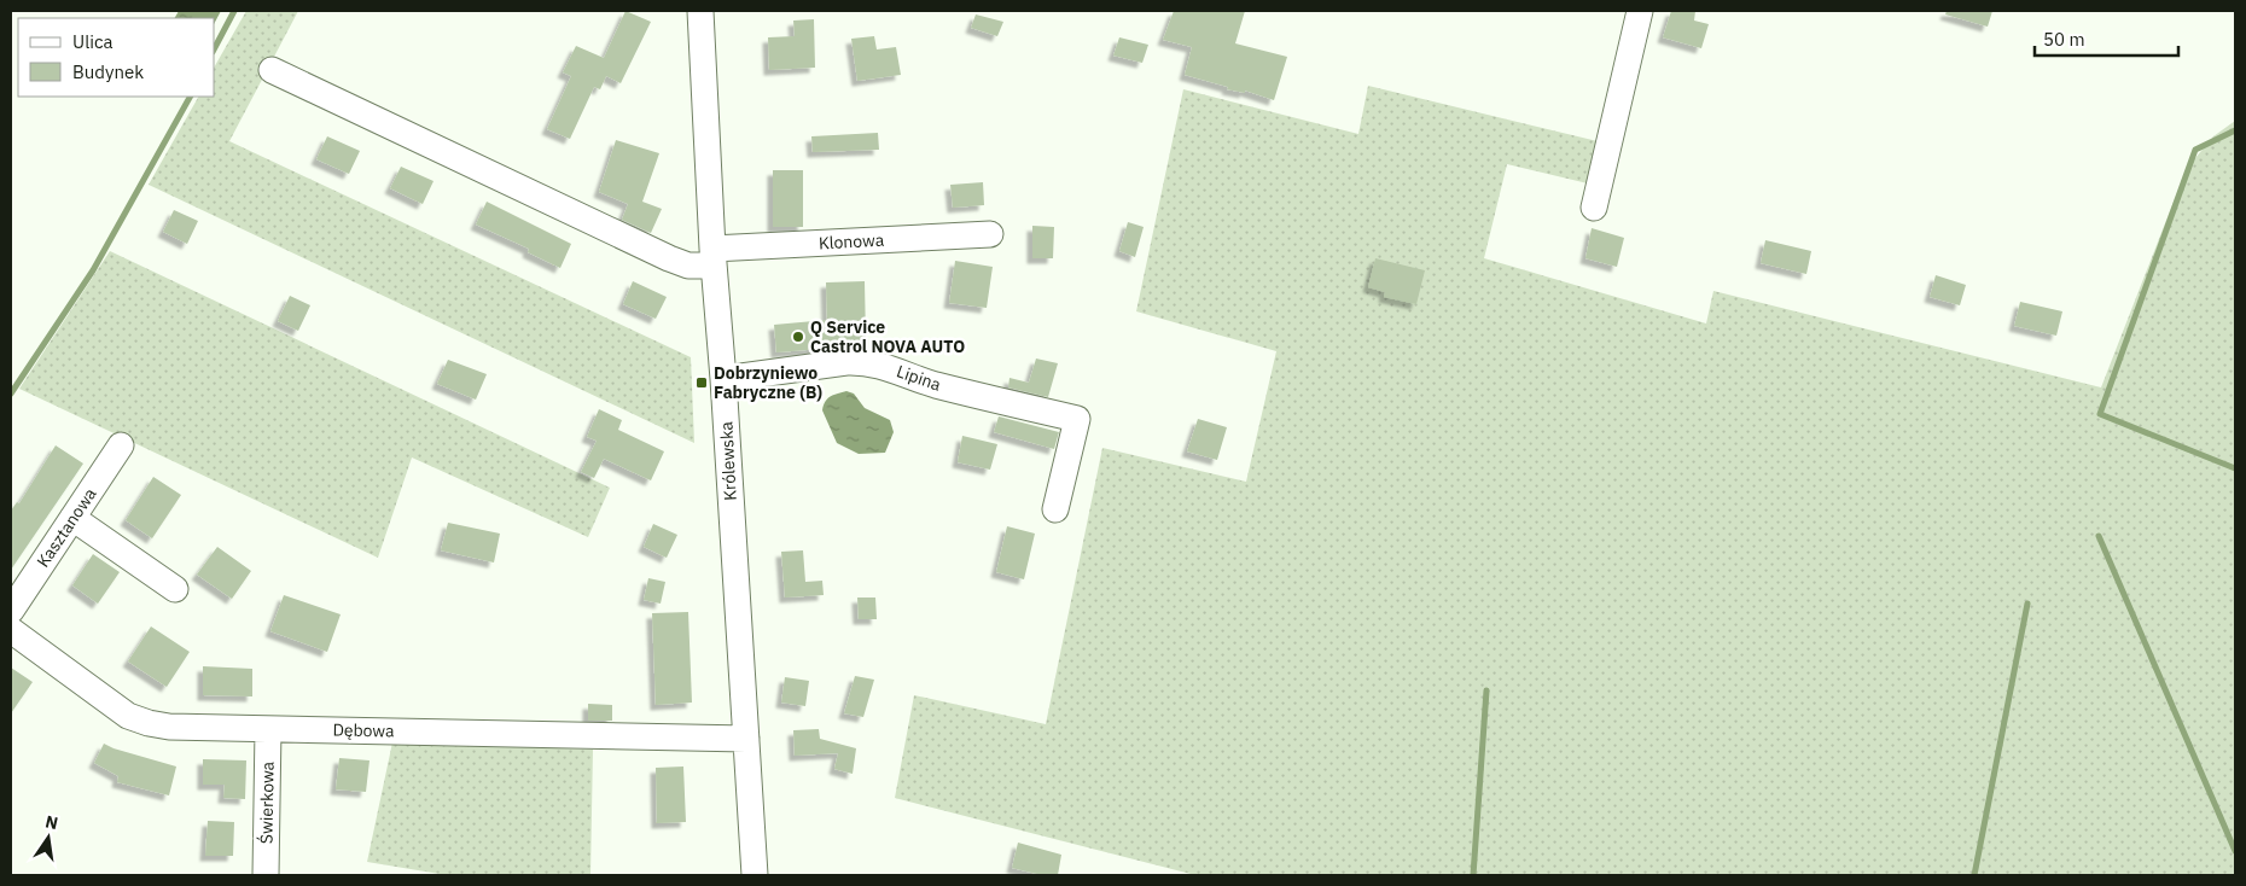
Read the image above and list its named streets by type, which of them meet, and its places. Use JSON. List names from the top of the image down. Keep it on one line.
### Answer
{"streets":{"street":["Klonowa","Lipina","Królewska","Kasztanowa","Dębowa","Świerkowa"]},"crossings":[["Klonowa","Królewska"],["Lipina","Królewska"],["Królewska","Dębowa"],["Dębowa","Świerkowa"]],"places":{"other":["Q Service Castrol NOVA AUTO"],"transit":["Dobrzyniewo Fabryczne (B)"]},"legend":["Ulica","Budynek"],"scale_bar":"50 m","north":"top"}
